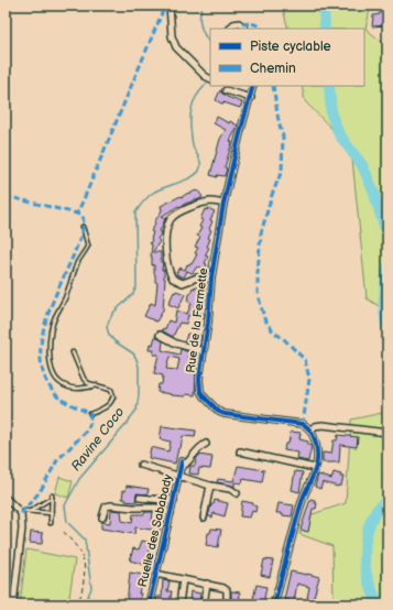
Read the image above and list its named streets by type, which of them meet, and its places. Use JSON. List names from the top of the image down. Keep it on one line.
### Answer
{"streets":{"street":["Rue de la Fermette","Ruelle des Sababady"]},"water":["Ravine Coco"],"legend":["Piste cyclable","Chemin"]}
